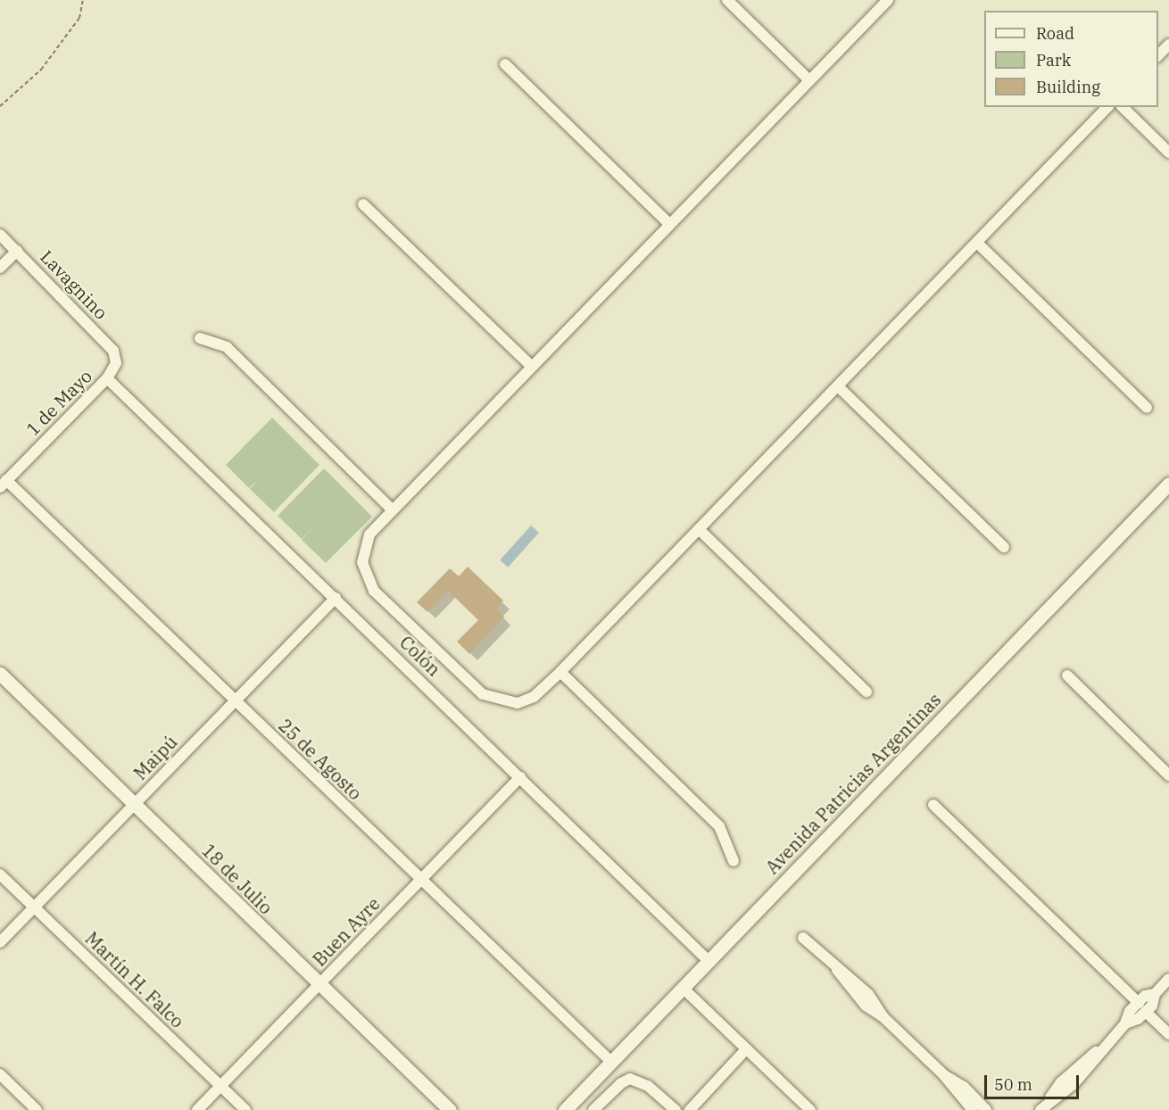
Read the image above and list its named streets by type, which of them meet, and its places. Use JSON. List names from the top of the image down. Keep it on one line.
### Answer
{"streets":{"street":["Lavagnino","1 de Mayo","Colón","Maipú","25 de Agosto","Avenida Patricias Argentinas","18 de Julio","Buen Ayre","Martín H. Falco"]},"crossings":[["Lavagnino","1 de Mayo"],["1 de Mayo","Colón"],["1 de Mayo","25 de Agosto"],["Colón","Maipú"],["Colón","Avenida Patricias Argentinas"],["Colón","Buen Ayre"],["Maipú","25 de Agosto"],["Maipú","18 de Julio"],["Maipú","Martín H. Falco"],["25 de Agosto","Avenida Patricias Argentinas"],["25 de Agosto","Buen Ayre"],["18 de Julio","Buen Ayre"],["Buen Ayre","Martín H. Falco"]],"legend":["Road","Park","Building"],"scale_bar":"50 m"}
